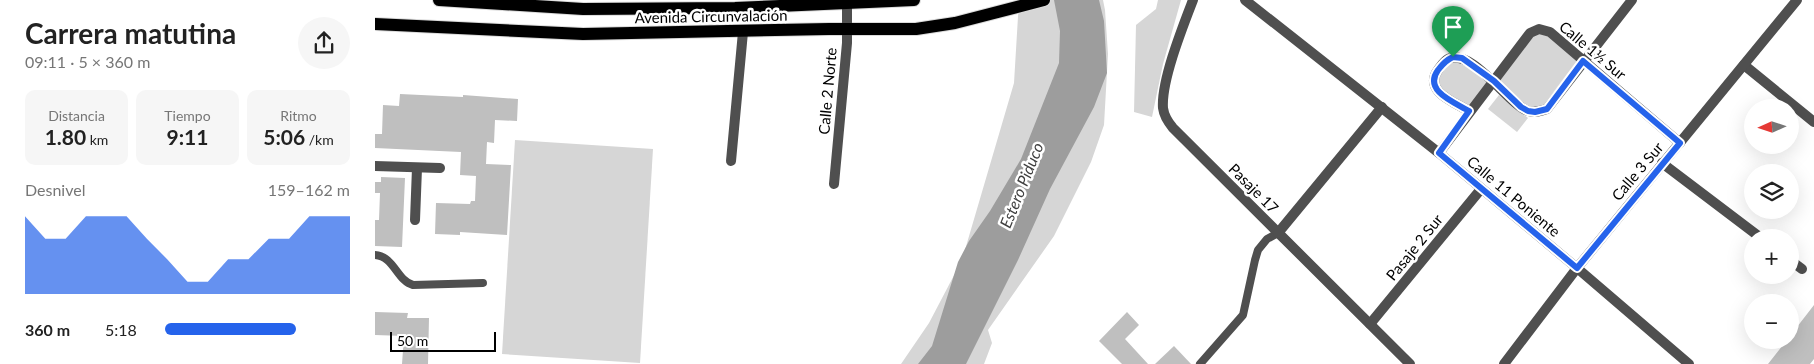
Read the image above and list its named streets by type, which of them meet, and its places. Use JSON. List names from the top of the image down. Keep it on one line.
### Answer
{"streets":{"main road":["Avenida Circunvalación"],"street":["Calle 1½ Sur","Calle 2 Norte","Calle 3 Sur","Pasaje 17","Calle 11 Poniente","Pasaje 2 Sur"]},"crossings":[["Avenida Circunvalación","Calle 2 Norte"],["Calle 1½ Sur","Calle 3 Sur"],["Calle 1½ Sur","Calle 11 Poniente"],["Calle 3 Sur","Calle 11 Poniente"],["Pasaje 17","Pasaje 2 Sur"],["Calle 11 Poniente","Pasaje 2 Sur"]],"water":["Estero Piduco"],"scale_bar":"50 m","north":"left","page":{"heading":["Carrera matutina","09:11 · 5 × 360 m"],"stats":[["Distancia","1.80 km"],["Tiempo","9:11"],["Ritmo","5:06 /km"]],"map_buttons":["+","−"],"chart":["Desnivel","159–162 m"],"list":[{"name":"360 m","note":"5:18"}],"scale":"50 m"}}
